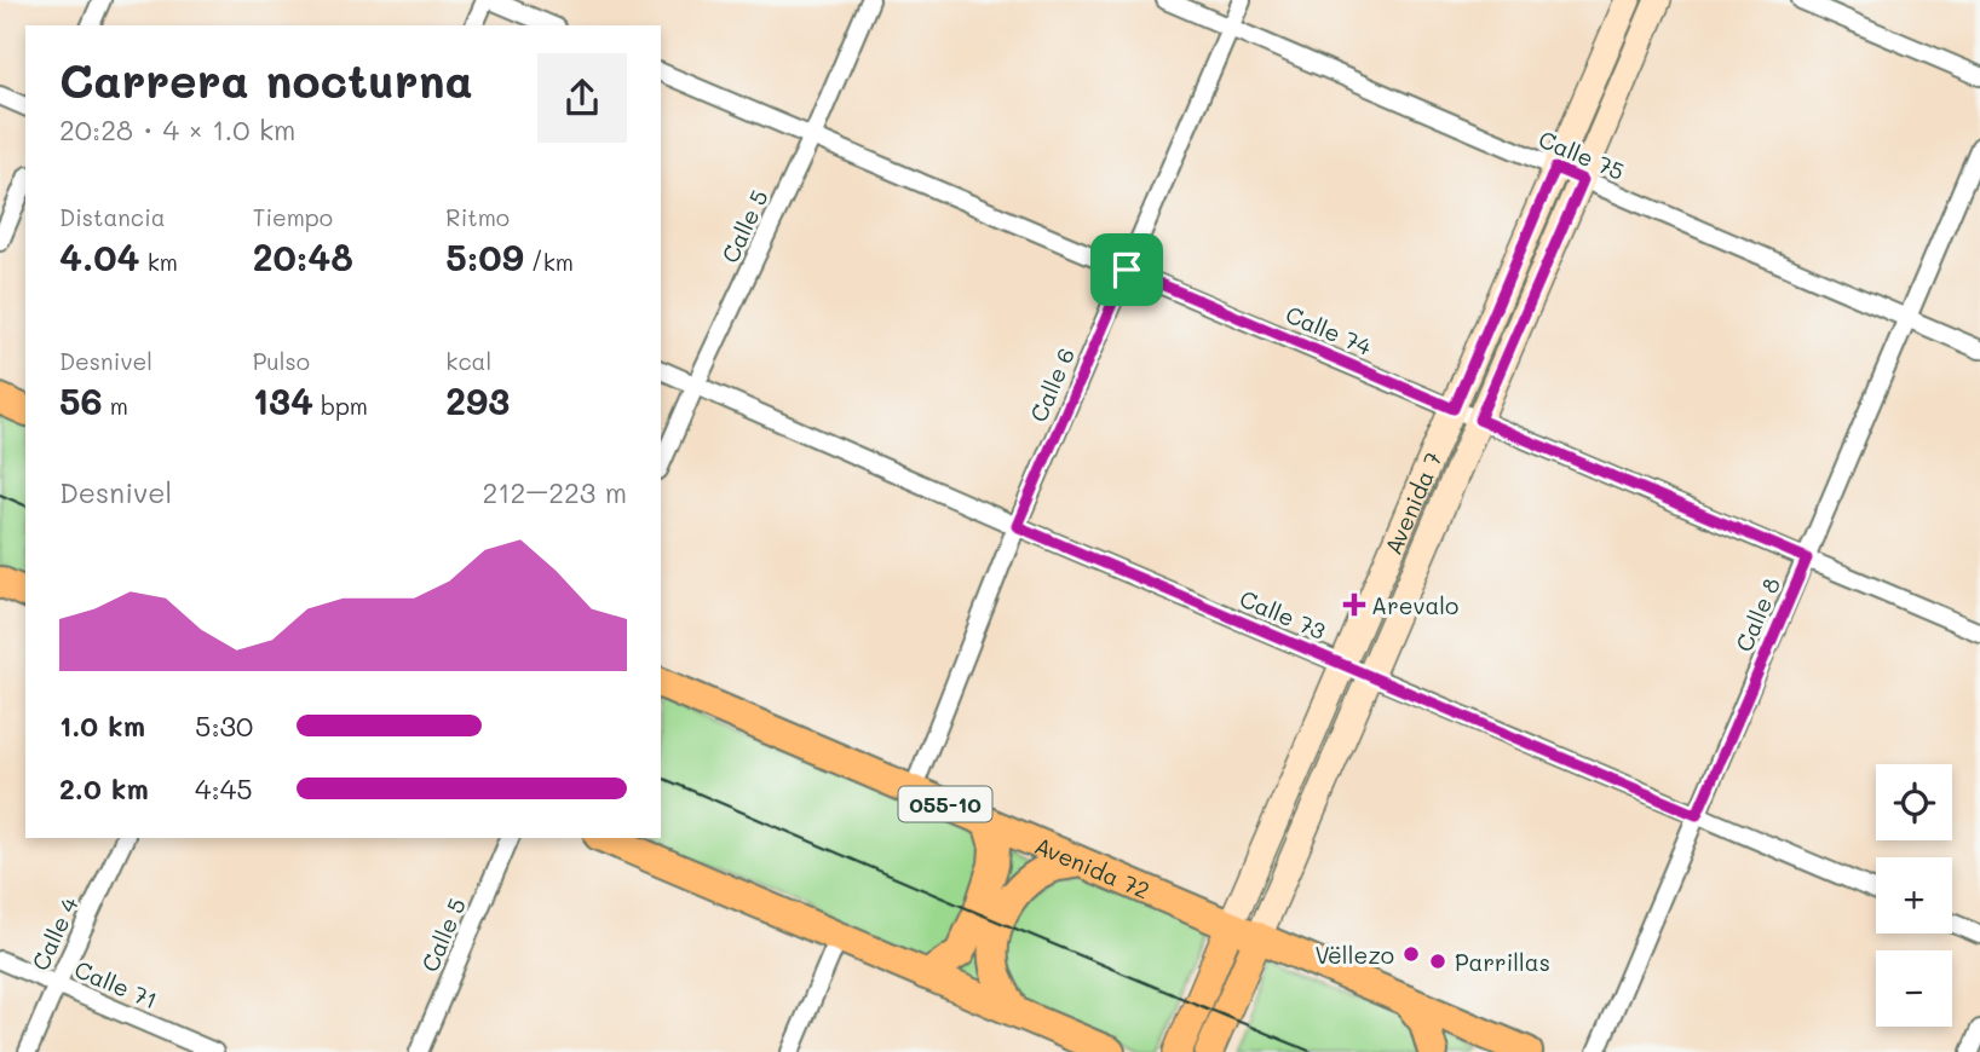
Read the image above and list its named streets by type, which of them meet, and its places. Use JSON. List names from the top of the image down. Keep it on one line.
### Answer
{"streets":{"highway":["055-10","Avenida 72"],"main road":["Avenida 7"],"street":["Calle 75","Calle 5","Calle 74","Calle 6","Calle 73","Calle 8","Calle 4","Calle 71"]},"crossings":[["Calle 75","Calle 6"],["Calle 75","Avenida 7"],["Calle 75","Calle 8"],["Calle 5","Calle 74"],["Calle 5","Calle 73"],["Calle 74","Calle 6"],["Calle 74","Avenida 7"],["Calle 74","Calle 8"],["Calle 6","Calle 73"],["Calle 6","Avenida 72"],["Avenida 7","Calle 73"],["Avenida 7","Avenida 72"],["Calle 73","Calle 8"],["Calle 4","Calle 71"]],"places":{"health":["Arevalo"],"other":["Vëllezo","Parrillas"]},"page":{"heading":["Carrera nocturna","20:28 · 4 × 1.0 km"],"stats":[["Distancia","4.04 km"],["Tiempo","20:48"],["Ritmo","5:09 /km"],["Desnivel","56 m"],["Pulso","134 bpm"],["kcal","293"]],"chart":["Desnivel","212–223 m"],"list":[{"name":"1.0 km","note":"5:30"},{"name":"2.0 km","note":"4:45"}],"map_buttons":["+","−"]}}
